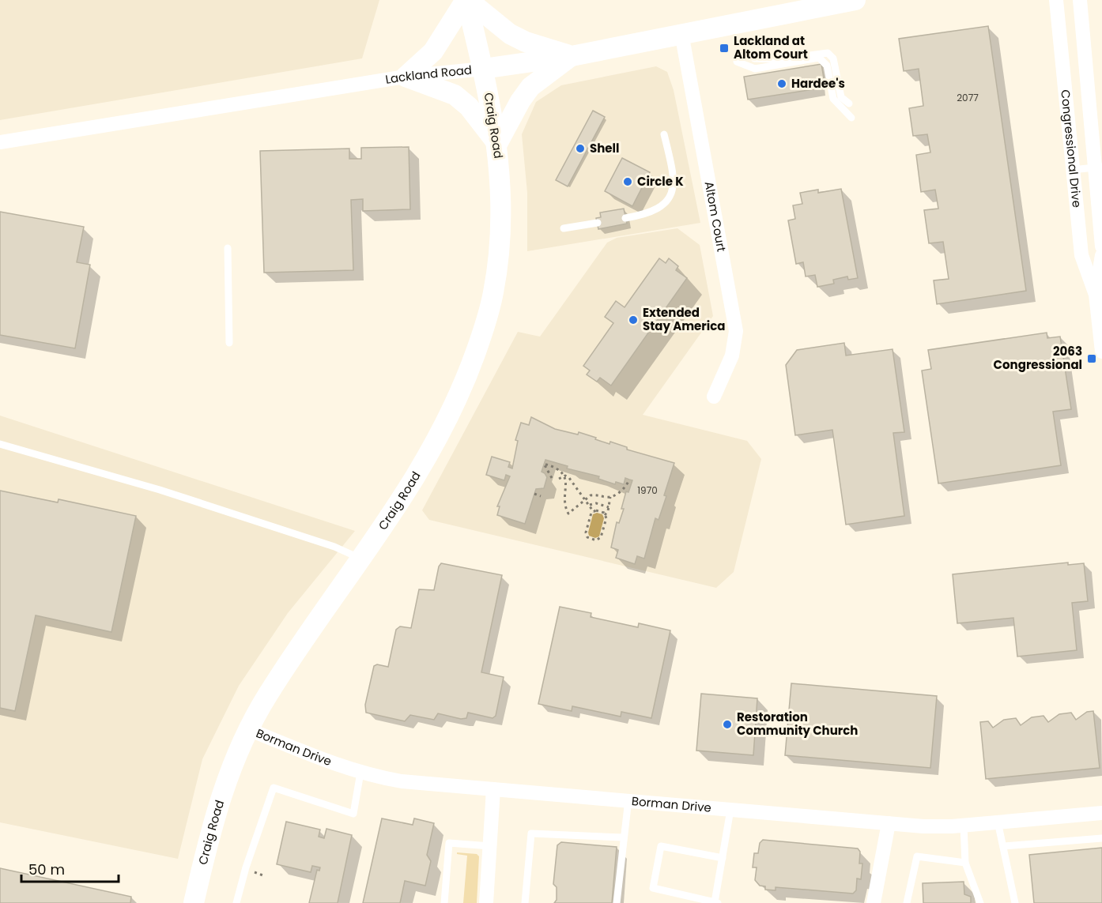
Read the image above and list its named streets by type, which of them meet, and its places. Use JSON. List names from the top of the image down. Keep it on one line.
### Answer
{"streets":{"main road":["Lackland Road","Craig Road"],"street":["Congressional Drive","Altom Court","Borman Drive"]},"crossings":[["Lackland Road","Craig Road"],["Lackland Road","Altom Court"],["Craig Road","Borman Drive"]],"places":{"transit":["Lackland at Altom Court","2063 Congressional"],"other":["Hardee's","Shell","Circle K","Extended Stay America","Restoration Community Church"]},"house_numbers":["2077","1970"],"scale_bar":"50 m"}
